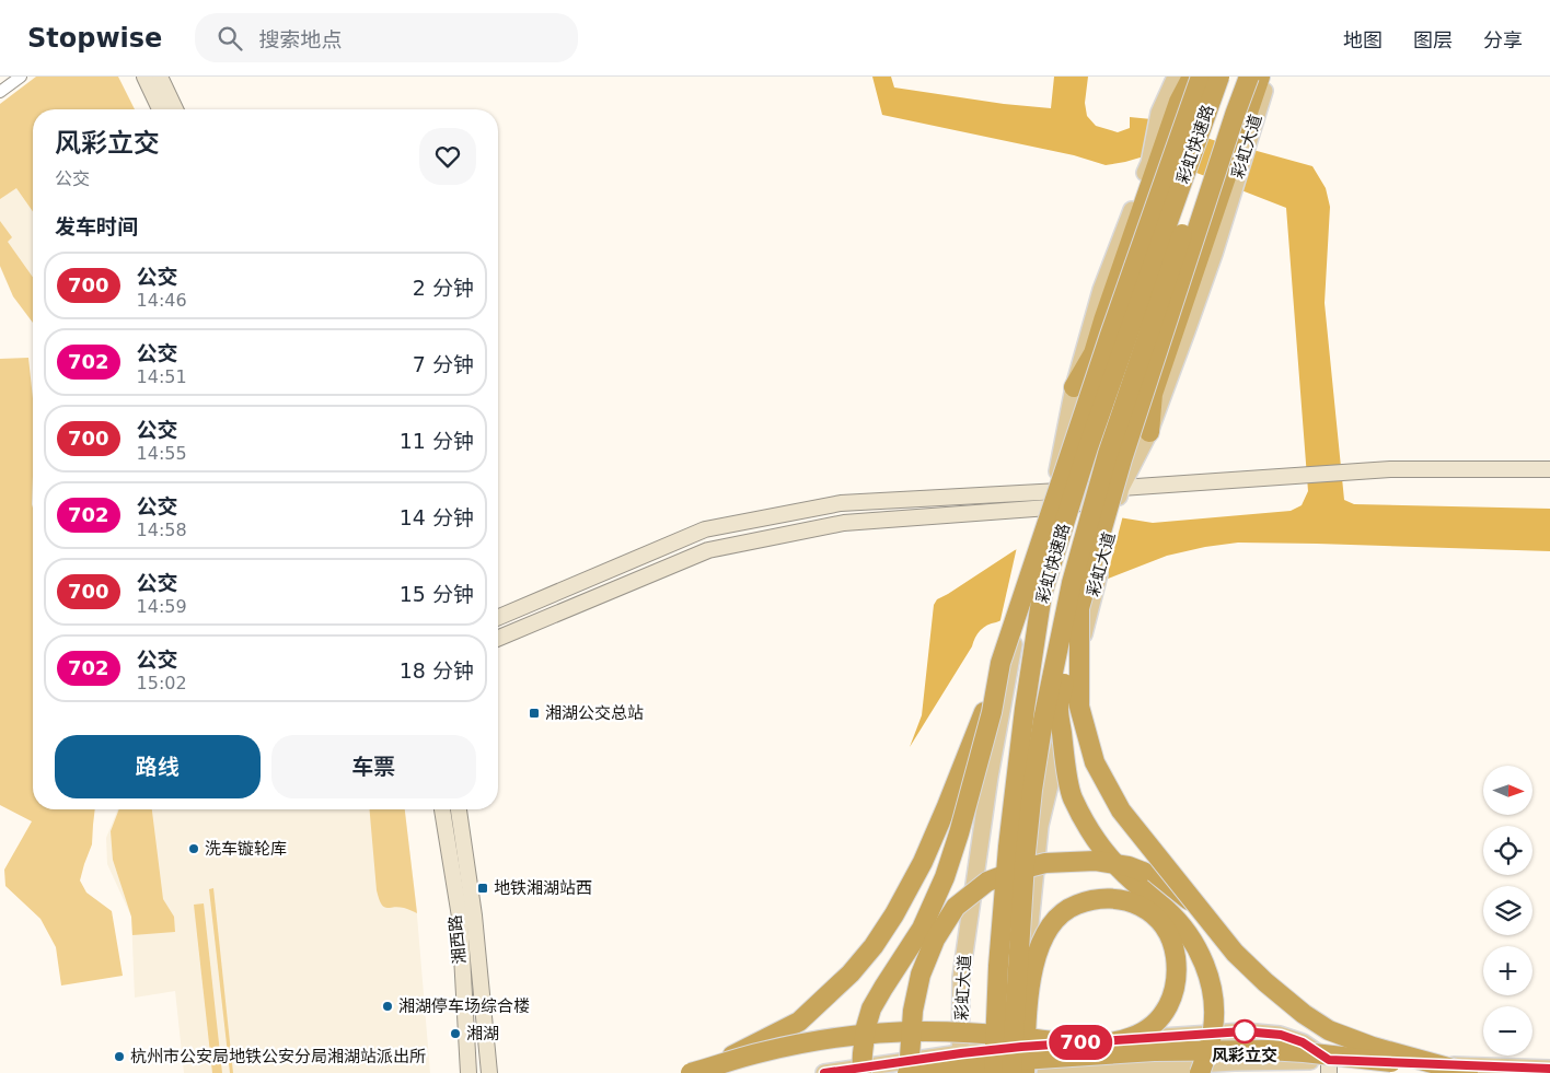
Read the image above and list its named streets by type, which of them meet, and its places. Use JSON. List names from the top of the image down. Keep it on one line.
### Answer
{"streets":{"highway":["彩虹快速路"],"main road":["彩虹大道"],"street":["湘西路"]},"places":{"transit":["湘湖公交总站","地铁湘湖站西"],"other":["洗车镟轮库","湘湖停车场综合楼","风彩立交","湘湖","杭州市公安局地铁公安分局湘湖站派出所"]},"lines":["bus line 700"],"north":"right","page":{"header":"Stopwise","search":"搜索地点","nav":["地图","图层","分享"],"on_map":"700","heading":[["风彩立交","公交"],"发车时间"],"list":[{"mark":"700","name":"公交","note":"14:46","value":"2 分钟"},{"mark":"702","name":"公交","note":"14:51","value":"7 分钟"},{"mark":"700","name":"公交","note":"14:55","value":"11 分钟"},{"mark":"702","name":"公交","note":"14:58","value":"14 分钟"},{"mark":"700","name":"公交","note":"14:59","value":"15 分钟"},{"mark":"702","name":"公交","note":"15:02","value":"18 分钟"}],"buttons":["路线","车票"],"map_buttons":["+","−"]}}
